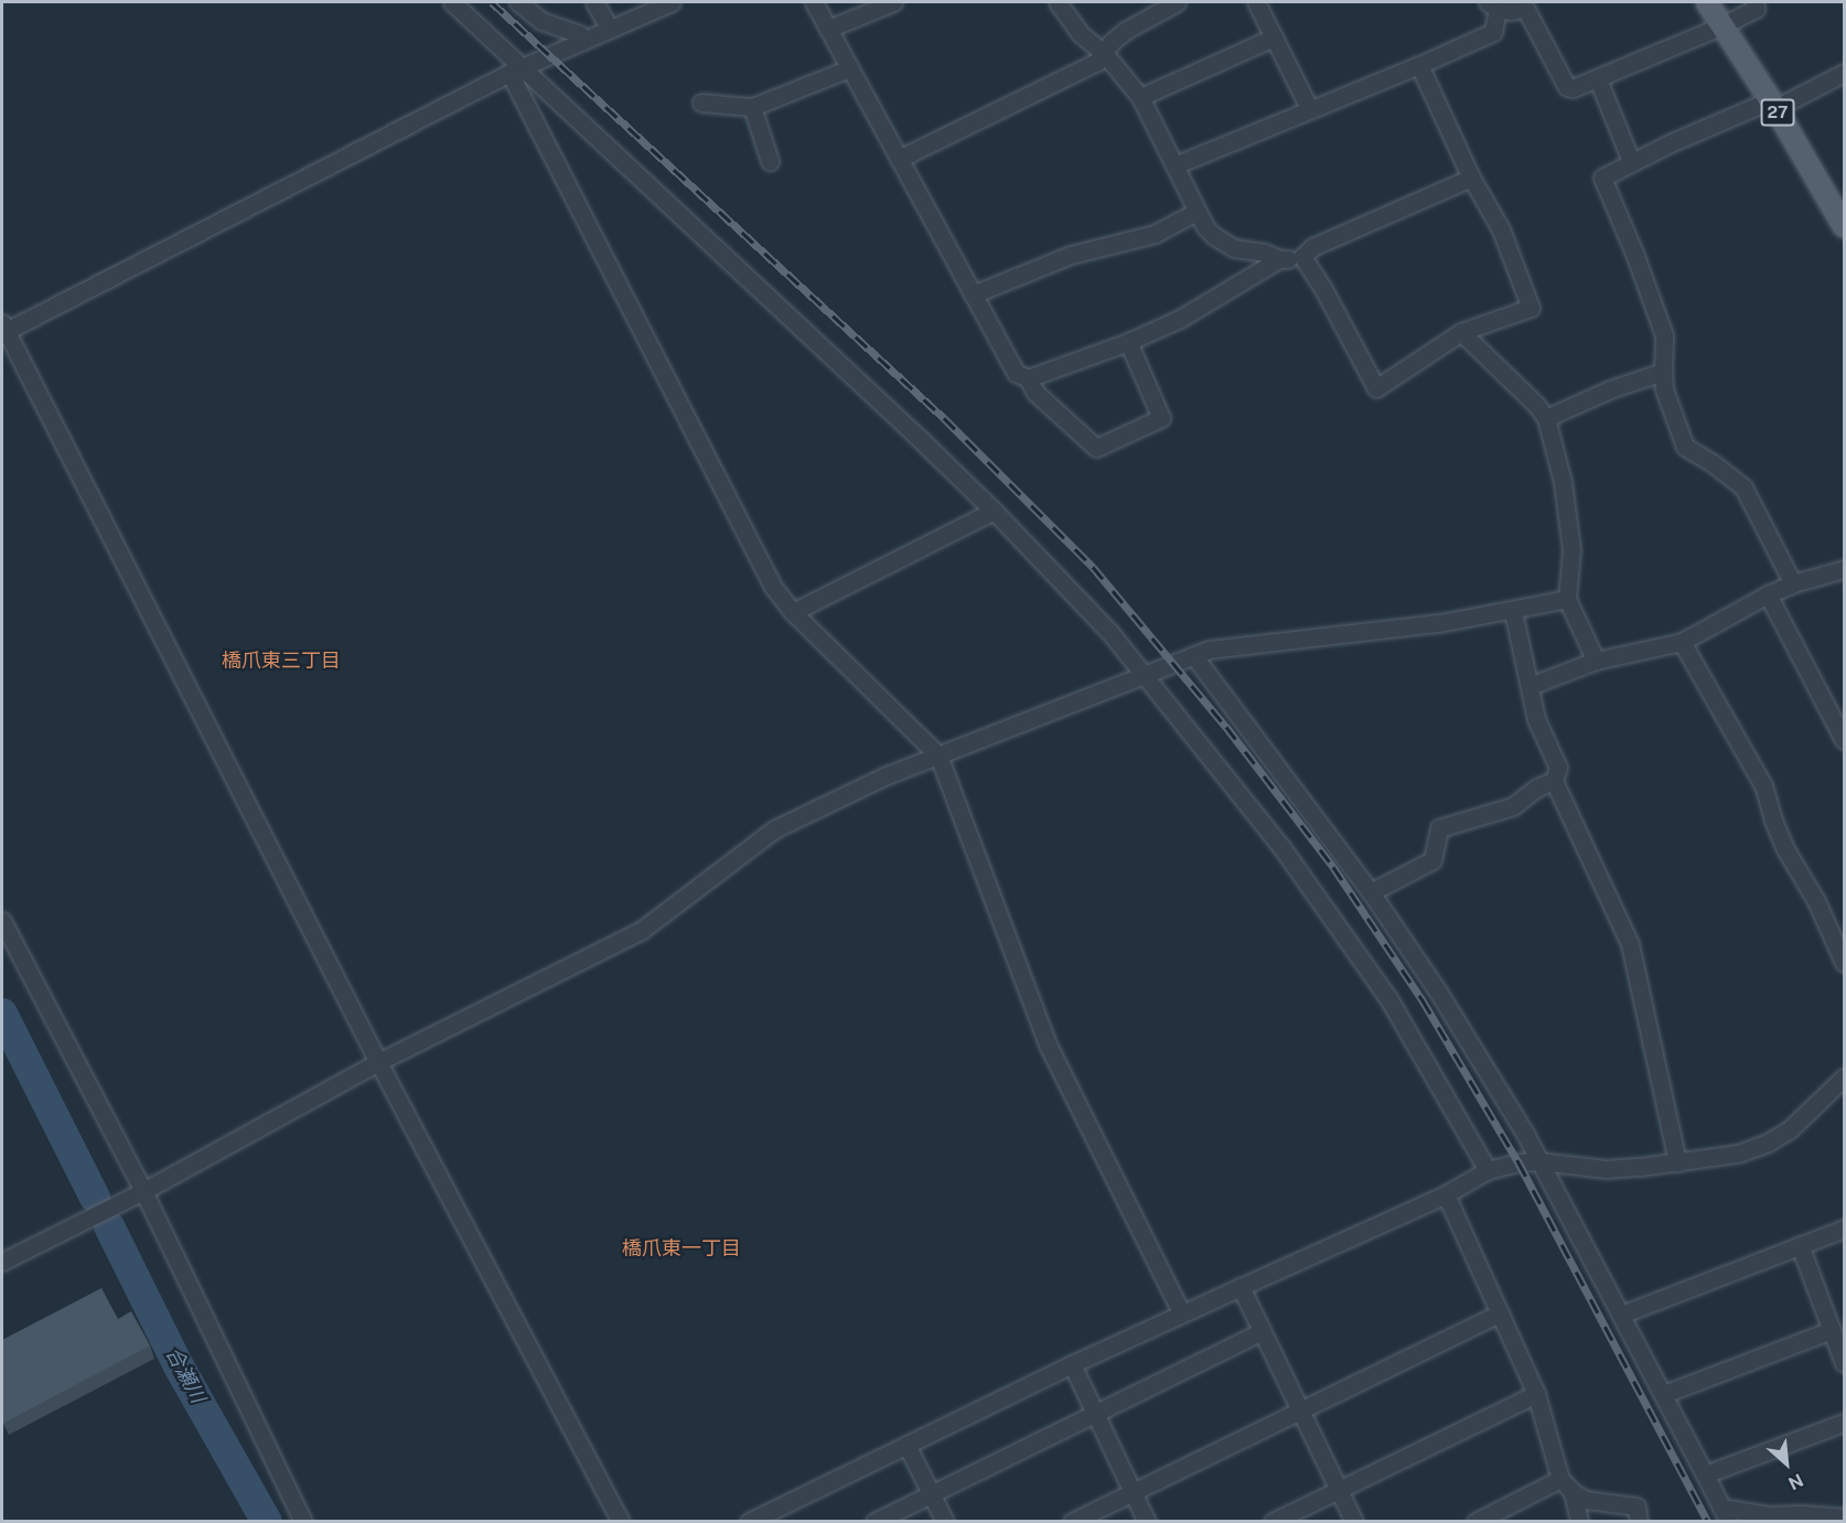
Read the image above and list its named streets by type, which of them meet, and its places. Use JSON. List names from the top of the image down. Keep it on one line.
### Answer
{"streets":{"main road":["27"]},"districts":["橋爪東三丁目","橋爪東一丁目"],"water":["合瀬川"],"north":"bottom right"}
